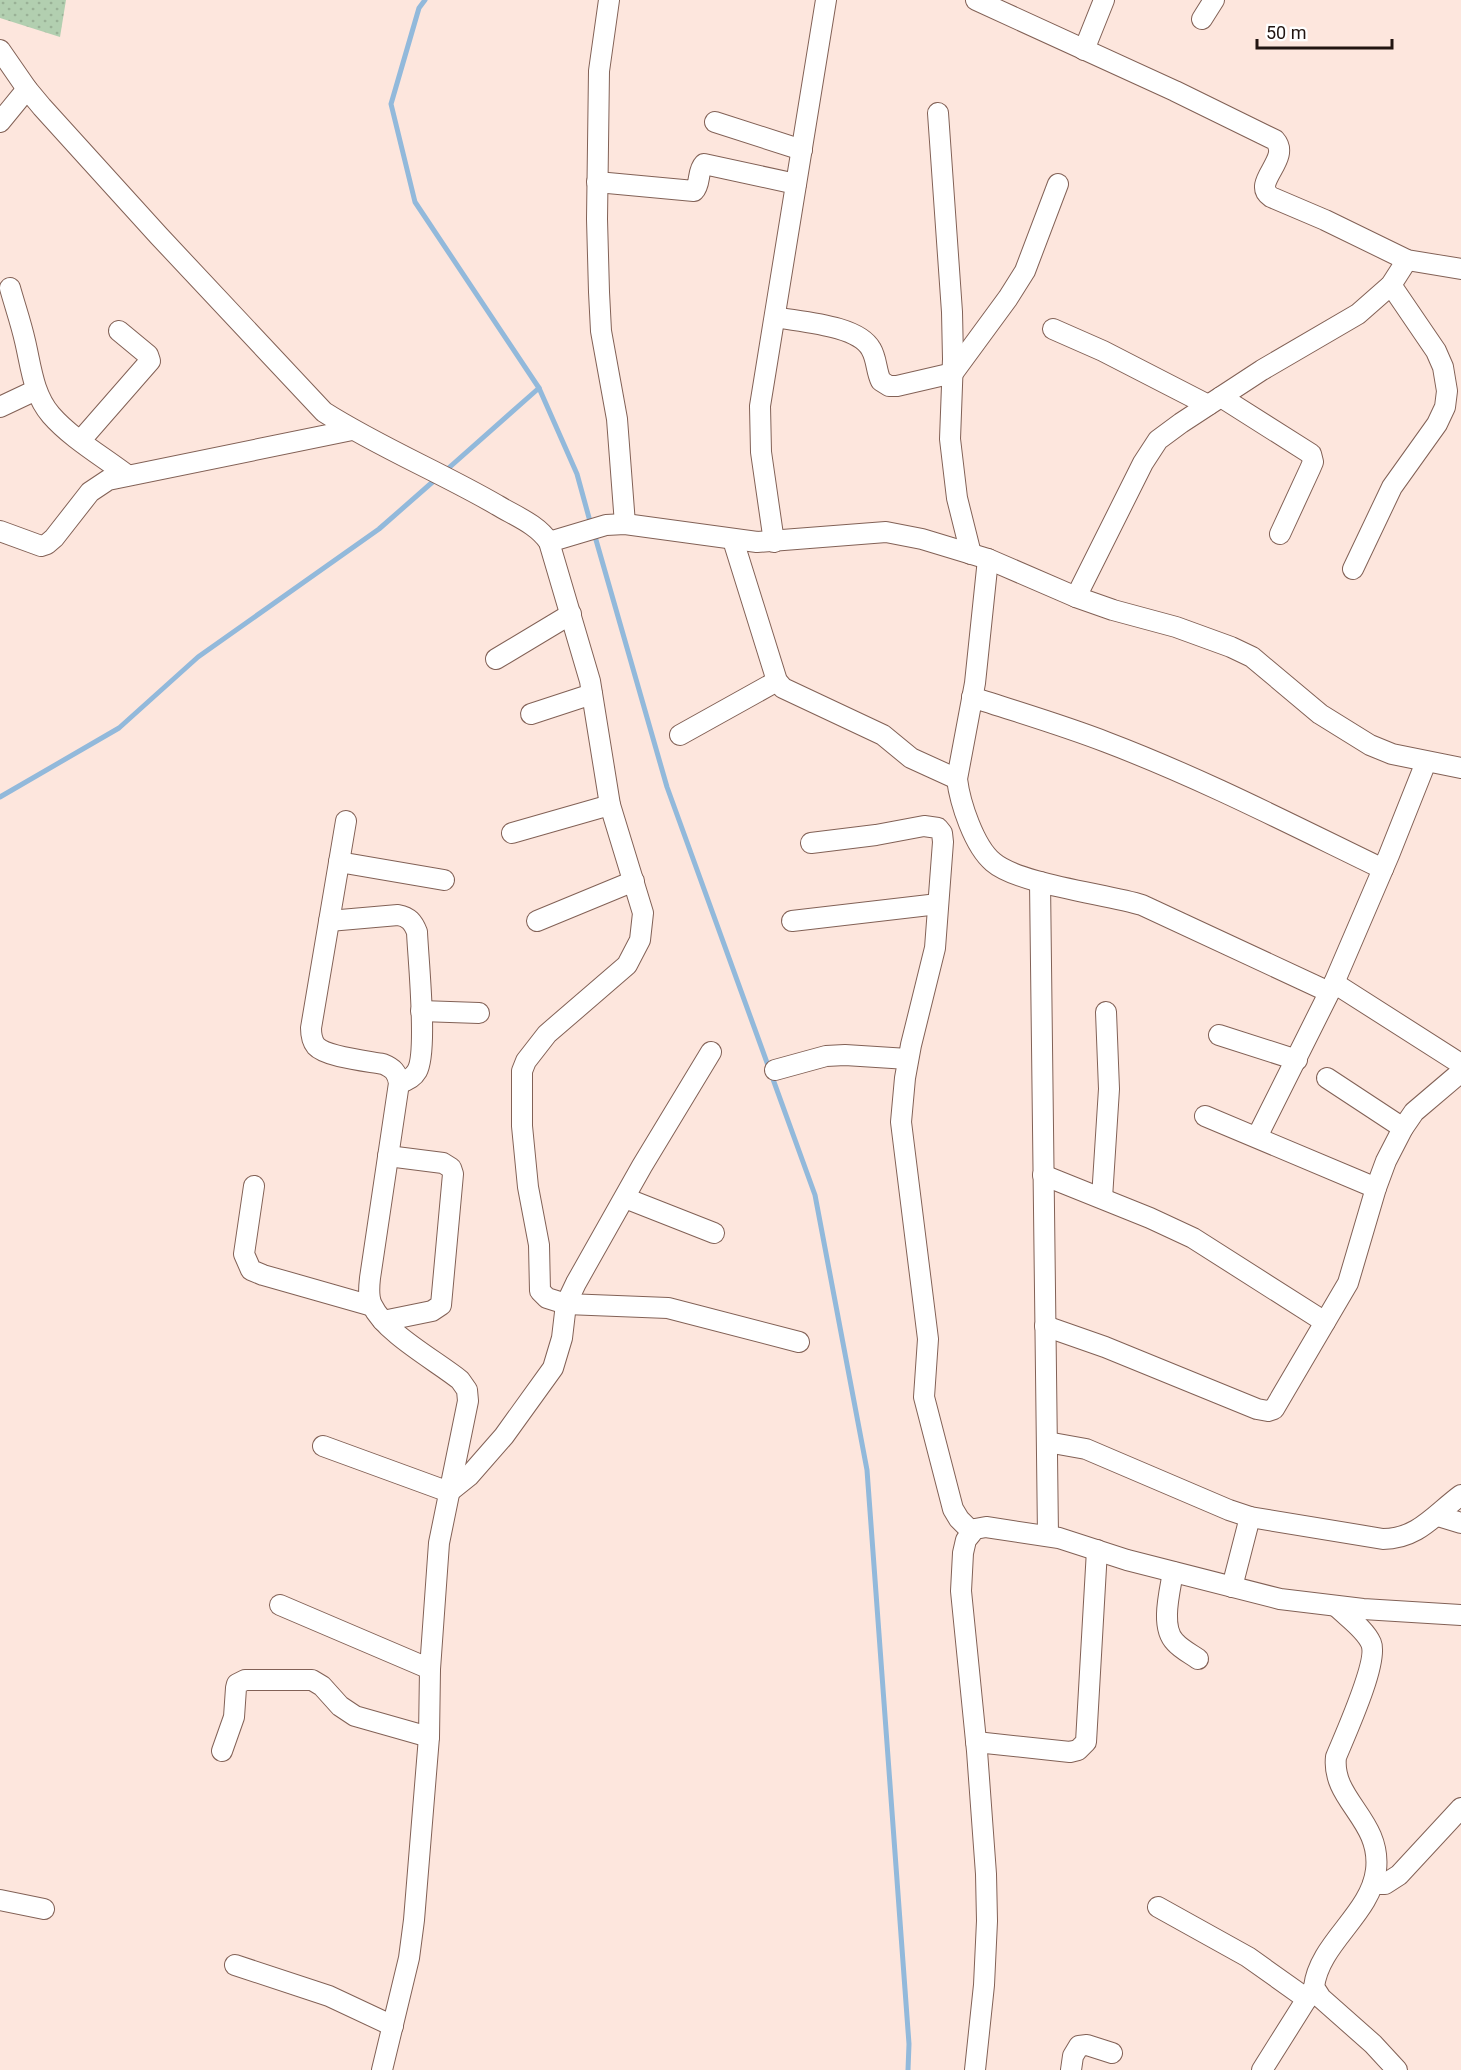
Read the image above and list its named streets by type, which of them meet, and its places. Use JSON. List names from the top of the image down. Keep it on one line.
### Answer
{"scale_bar":"50 m"}
